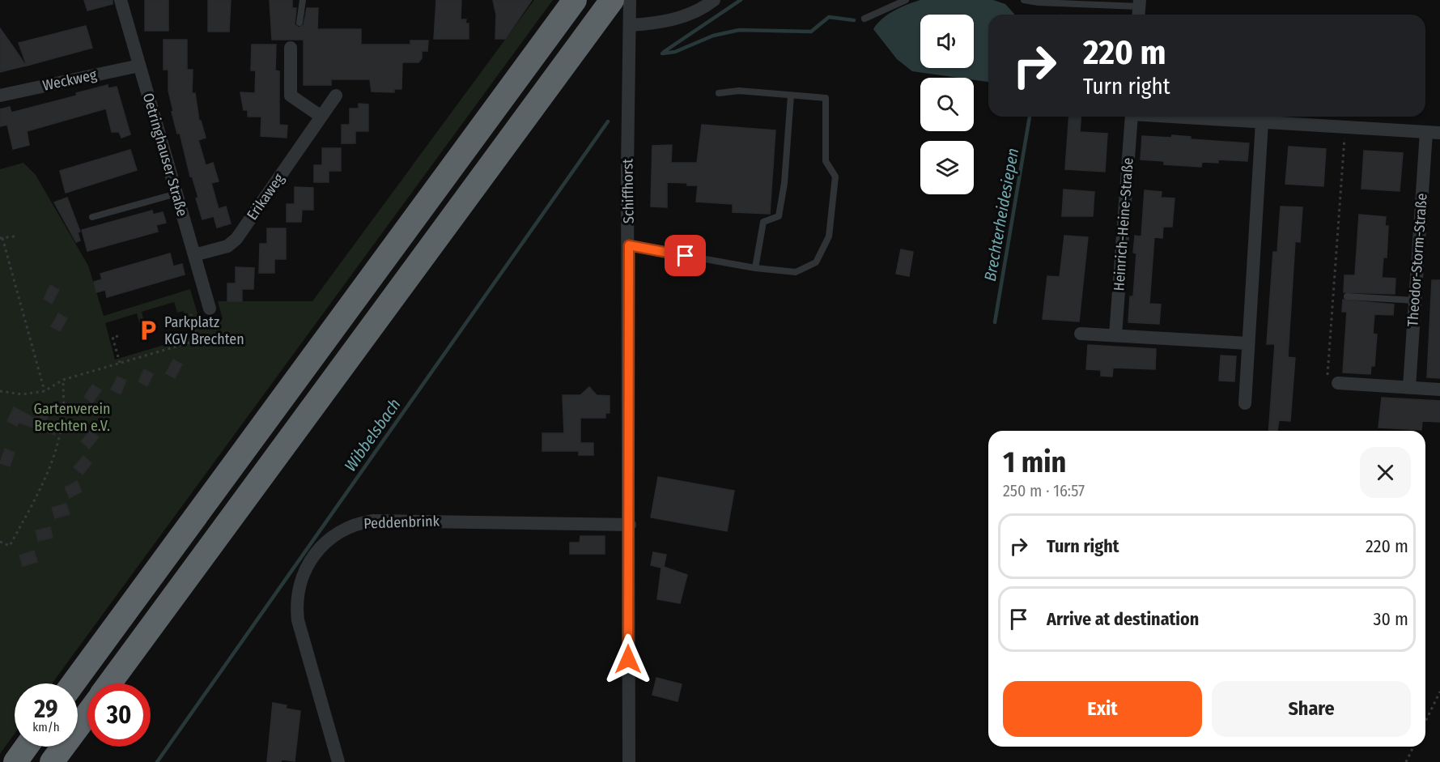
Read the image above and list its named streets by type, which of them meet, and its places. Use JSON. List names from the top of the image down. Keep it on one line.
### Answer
{"streets":{"street":["Weckweg","Oetringhauser Straße","Schiffhorst","Erikaweg","Heinrich-Heine-Straße","Theodor-Storm-Straße","Peddenbrink"]},"crossings":[["Weckweg","Oetringhauser Straße"],["Oetringhauser Straße","Erikaweg"],["Schiffhorst","Peddenbrink"]],"water":["Brechterheidesiepen","Wibbelsbach"],"parks":["Gartenverein Brechten e.V."],"places":{"parking":["Parkplatz KGV Brechten"]},"page":{"turn":["220 m","Turn right"],"heading":["1 min","250 m · 16:57"],"list":[{"name":"Turn right","value":"220 m"},{"name":"Arrive at destination","value":"30 m"}],"buttons":["Exit","Share"],"speed":"29 km/h","limit":"30"}}
